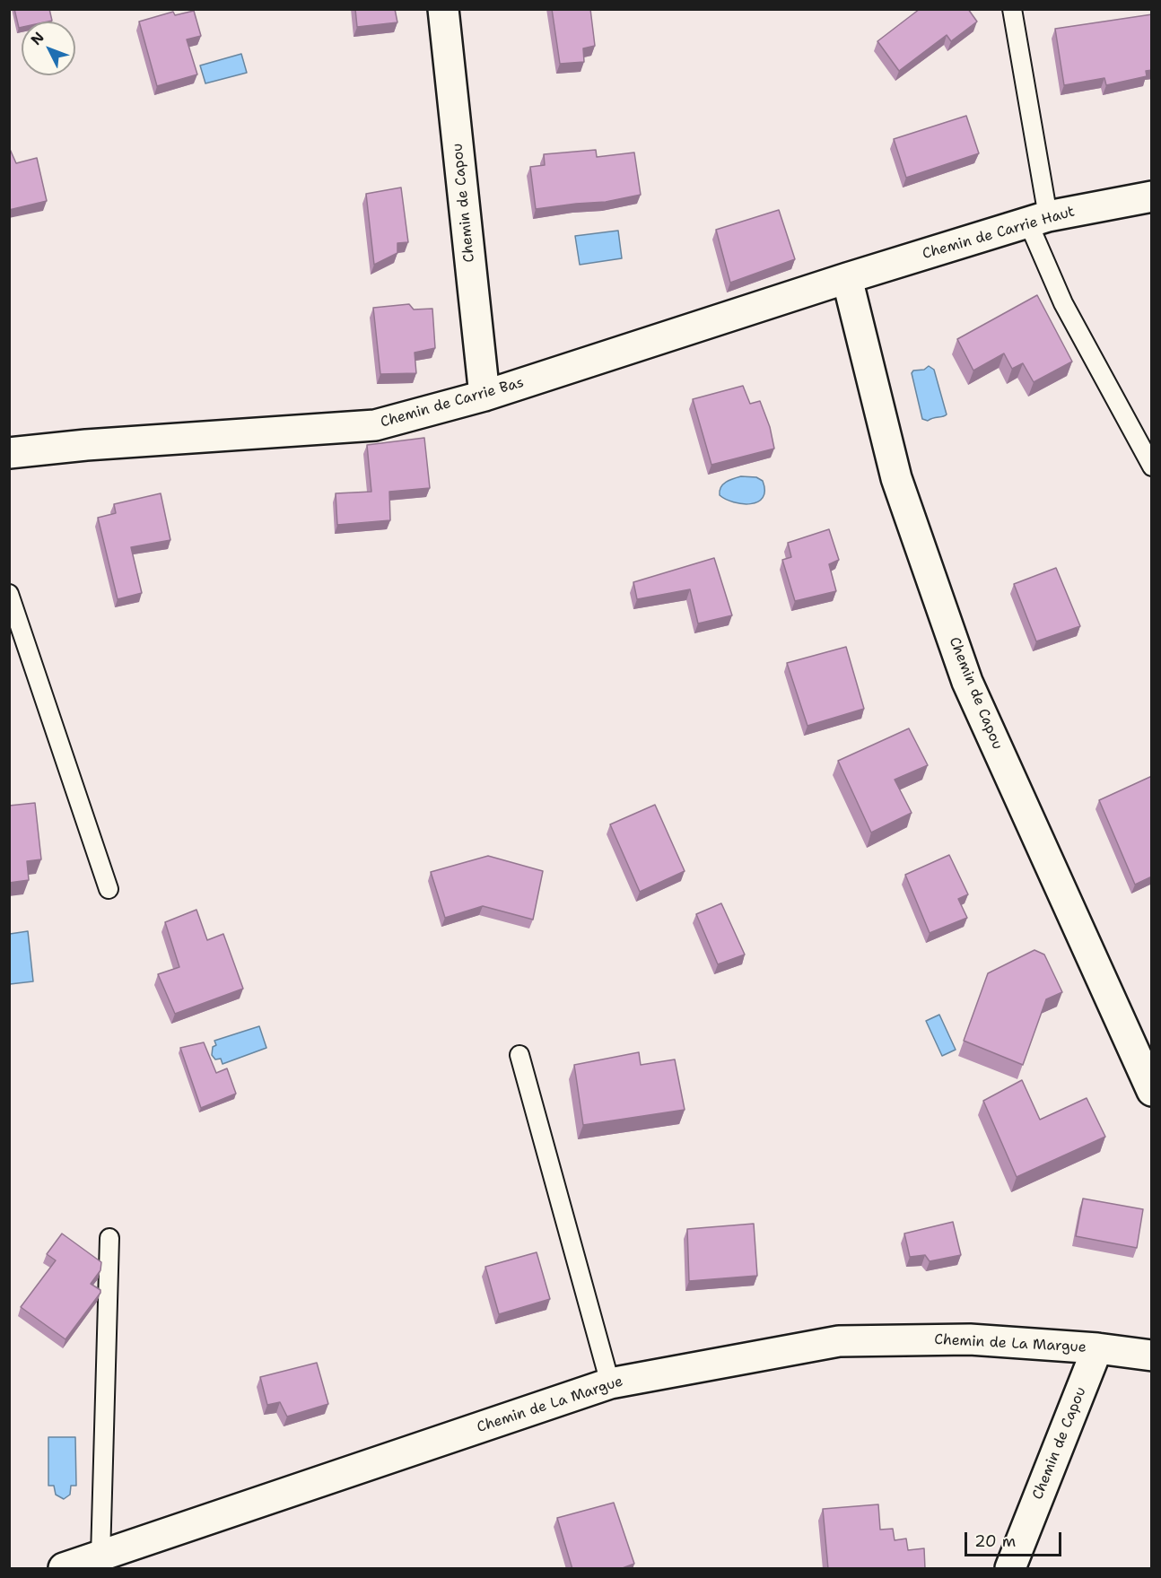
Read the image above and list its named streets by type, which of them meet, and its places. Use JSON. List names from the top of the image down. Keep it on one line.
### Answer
{"streets":{"street":["Chemin de Capou","Chemin de Carrie Haut","Chemin de Carrie Bas","Chemin de La Margue"]},"crossings":[["Chemin de Capou","Chemin de Carrie Haut"],["Chemin de Capou","Chemin de Carrie Bas"],["Chemin de Capou","Chemin de La Margue"],["Chemin de Carrie Haut","Chemin de Carrie Bas"]],"scale_bar":"20 m","north":"top left"}
